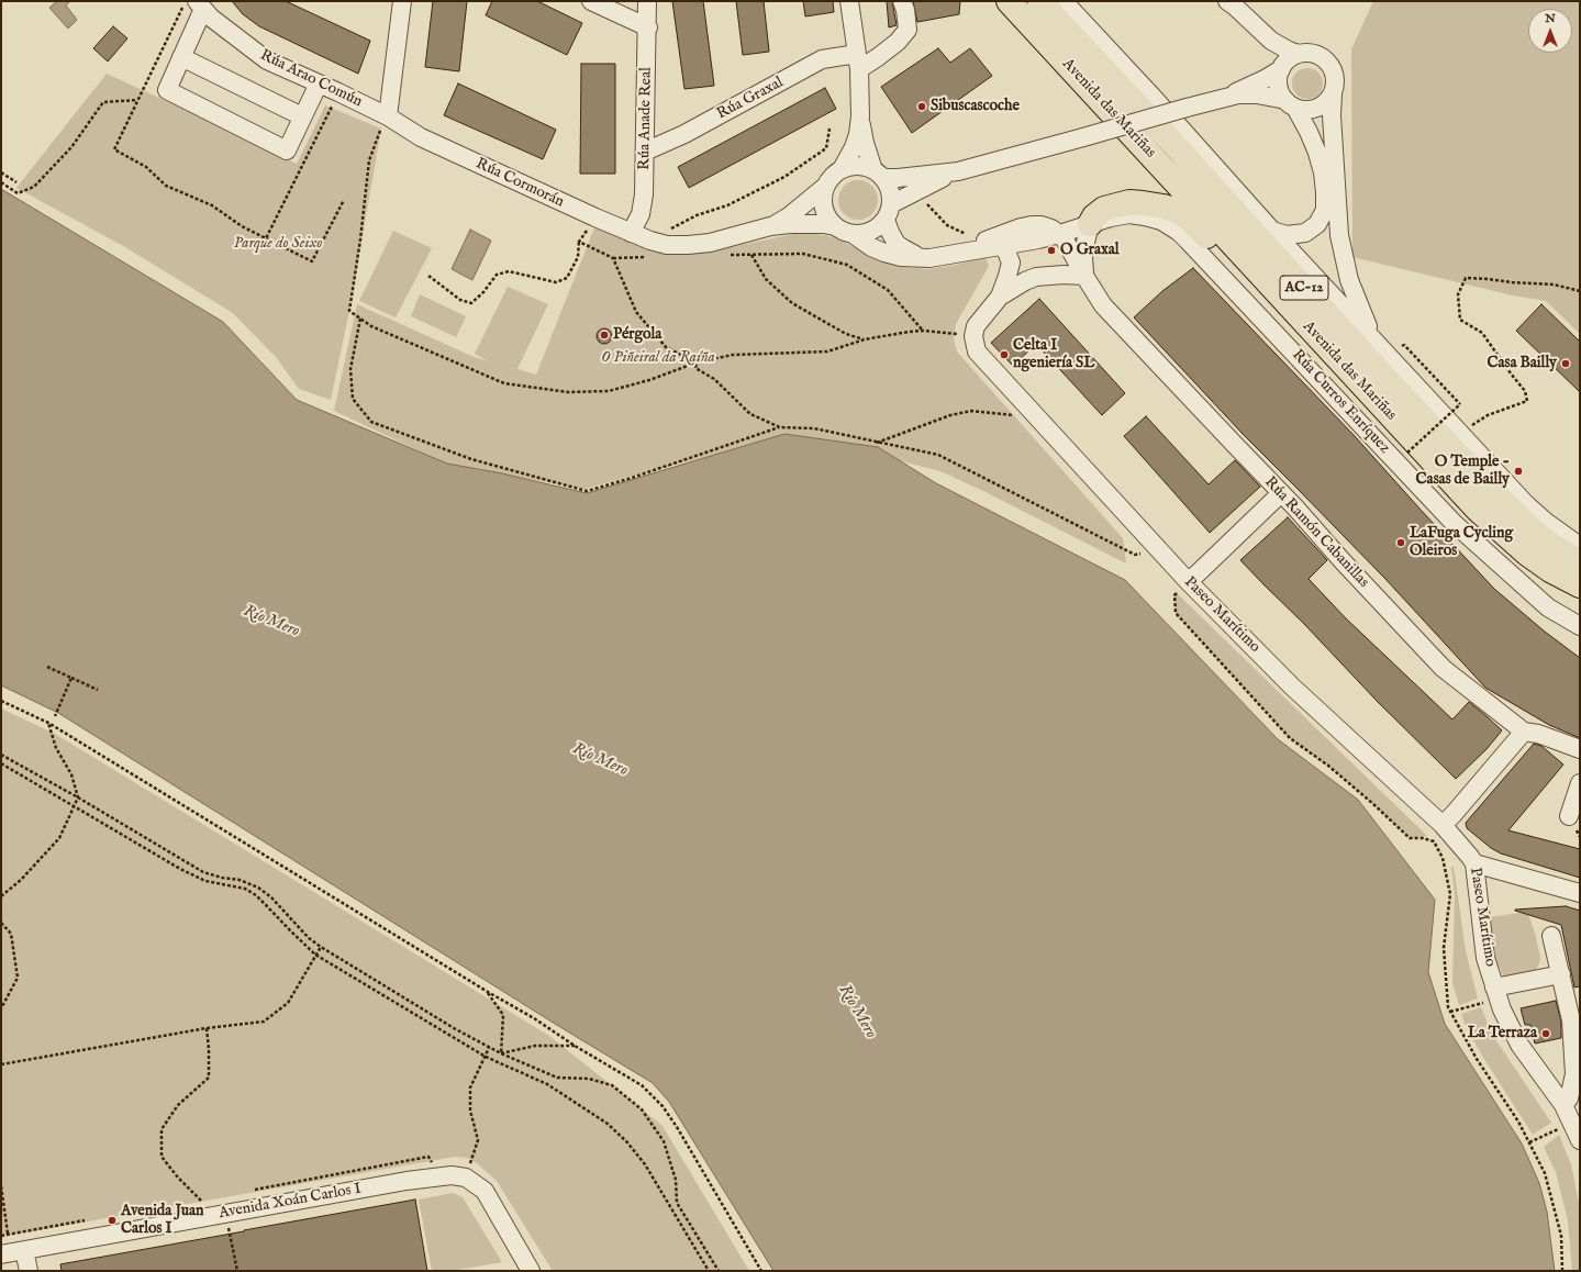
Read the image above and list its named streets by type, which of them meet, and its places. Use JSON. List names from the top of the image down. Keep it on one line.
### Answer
{"streets":{"highway":["Avenida das Mariñas","AC-12"],"street":["Rúa Arao Común","Rúa Graxal","Rúa Anade Real","Rúa Cormorán","Rúa Curros Enríquez","Rúa Ramón Cabanillas","Paseo Marítimo","Avenida Xoán Carlos I"]},"crossings":[["Rúa Arao Común","Rúa Cormorán"],["Rúa Graxal","Rúa Anade Real"],["Rúa Anade Real","Rúa Cormorán"],["Rúa Curros Enríquez","Rúa Ramón Cabanillas"],["Rúa Curros Enríquez","Paseo Marítimo"]],"water":["Río Mero"],"parks":["Parque do Seixo","O Piñeiral da Raíña"],"places":["Sibuscascoche","O Graxal","Pérgola","Celta I ngeniería SL","Casa Bailly","O Temple - Casas de Bailly","LaFuga Cycling Oleiros","La Terraza","Avenida Juan Carlos I"],"north":"top"}
